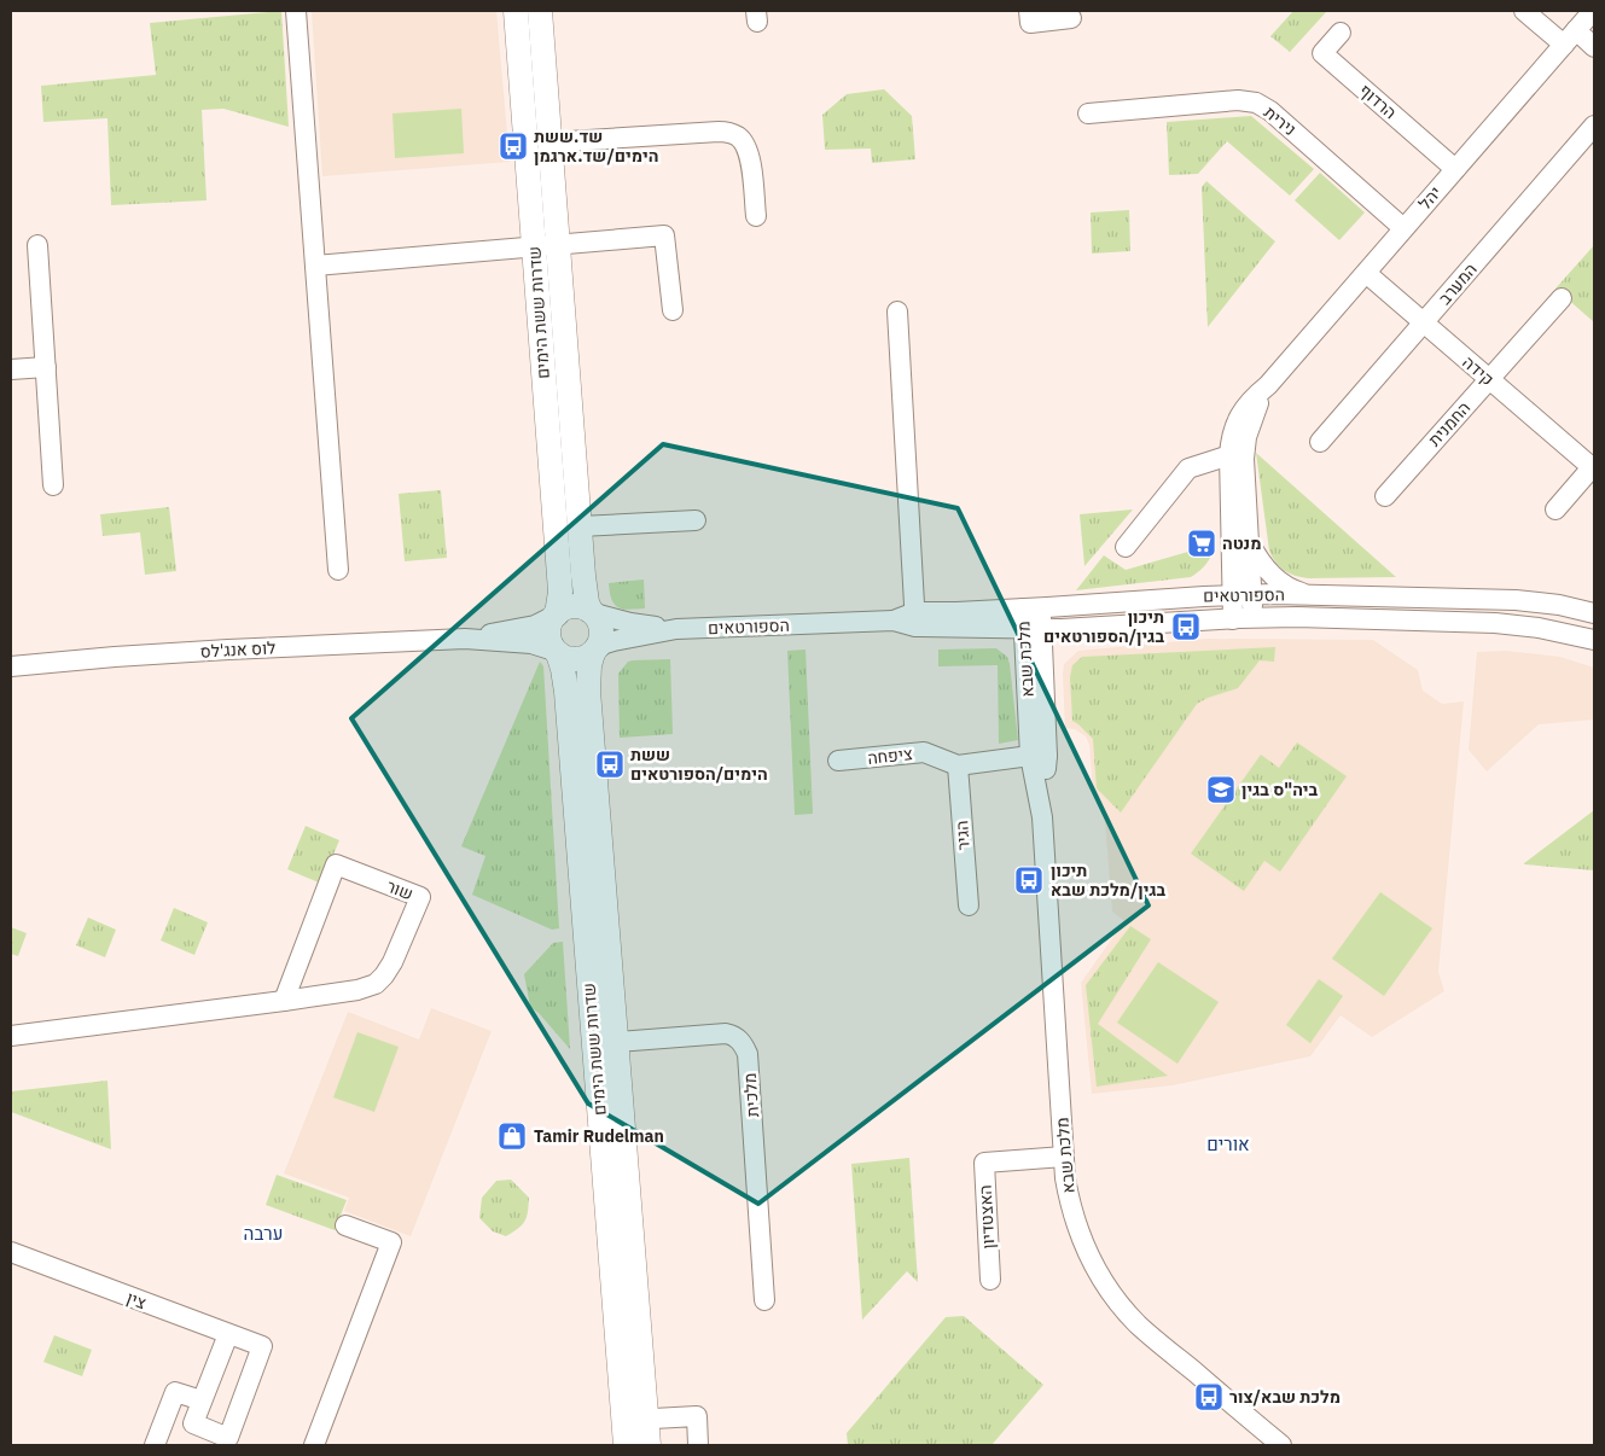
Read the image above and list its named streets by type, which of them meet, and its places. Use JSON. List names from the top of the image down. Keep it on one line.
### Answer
{"streets":{"main road":["שדרות ששת הימים"],"street":["הרדוף","נירית","יהל","המערב","קידה","החמנית","הספורטאים","לוס אנג'לס","מלכת שבא","ציפחה","הגיר","שור","מלכית","האצטדיון","צין"]},"crossings":[["הרדוף","יהל"],["נירית","יהל"],["יהל","קידה"],["יהל","הספורטאים"],["המערב","קידה"],["שדרות ששת הימים","הספורטאים"],["שדרות ששת הימים","לוס אנג'לס"],["שדרות ששת הימים","מלכית"],["קידה","החמנית"],["הספורטאים","לוס אנג'לס"],["הספורטאים","מלכת שבא"],["מלכת שבא","ציפחה"],["מלכת שבא","האצטדיון"],["ציפחה","הגיר"]],"districts":["אורים","ערבה"],"places":{"bus stop":["שד.ששת הימים/שד.ארגמן","תיכון בגין/הספורטאים","ששת הימים/הספורטאים","תיכון בגין/מלכת שבא","מלכת שבא/צור"],"supermarket":["מנטה"],"school or university":["ביה\"ס בגין"],"shop":["Tamir Rudelman"]}}
